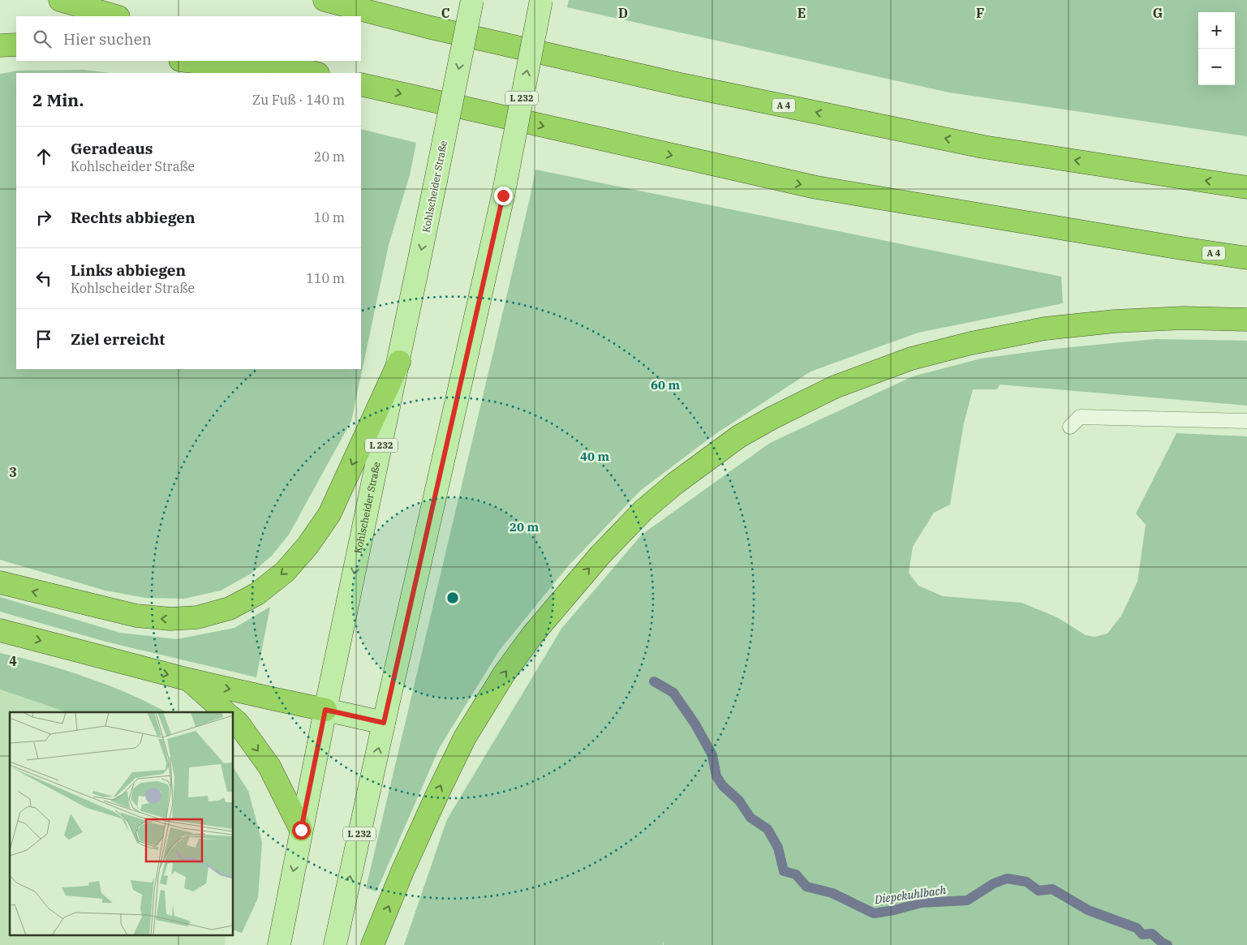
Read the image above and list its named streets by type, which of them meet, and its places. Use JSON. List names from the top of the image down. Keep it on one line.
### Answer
{"streets":{"highway":["A 4"],"main road":["L 232","Kohlscheider Straße"]},"water":["Diepekuhlbach"],"page":{"map_buttons":["+","−"],"search":"Hier suchen","heading":["2 Min.","Zu Fuß · 140 m"],"list":[["Geradeaus","Kohlscheider Straße","20 m"],["Rechts abbiegen","10 m"],["Links abbiegen","Kohlscheider Straße","110 m"],"Ziel erreicht"]},"grid":{"columns":["C","D","E","F","G"],"rows":["3","4"]},"rings":["60 m","40 m","20 m"]}
